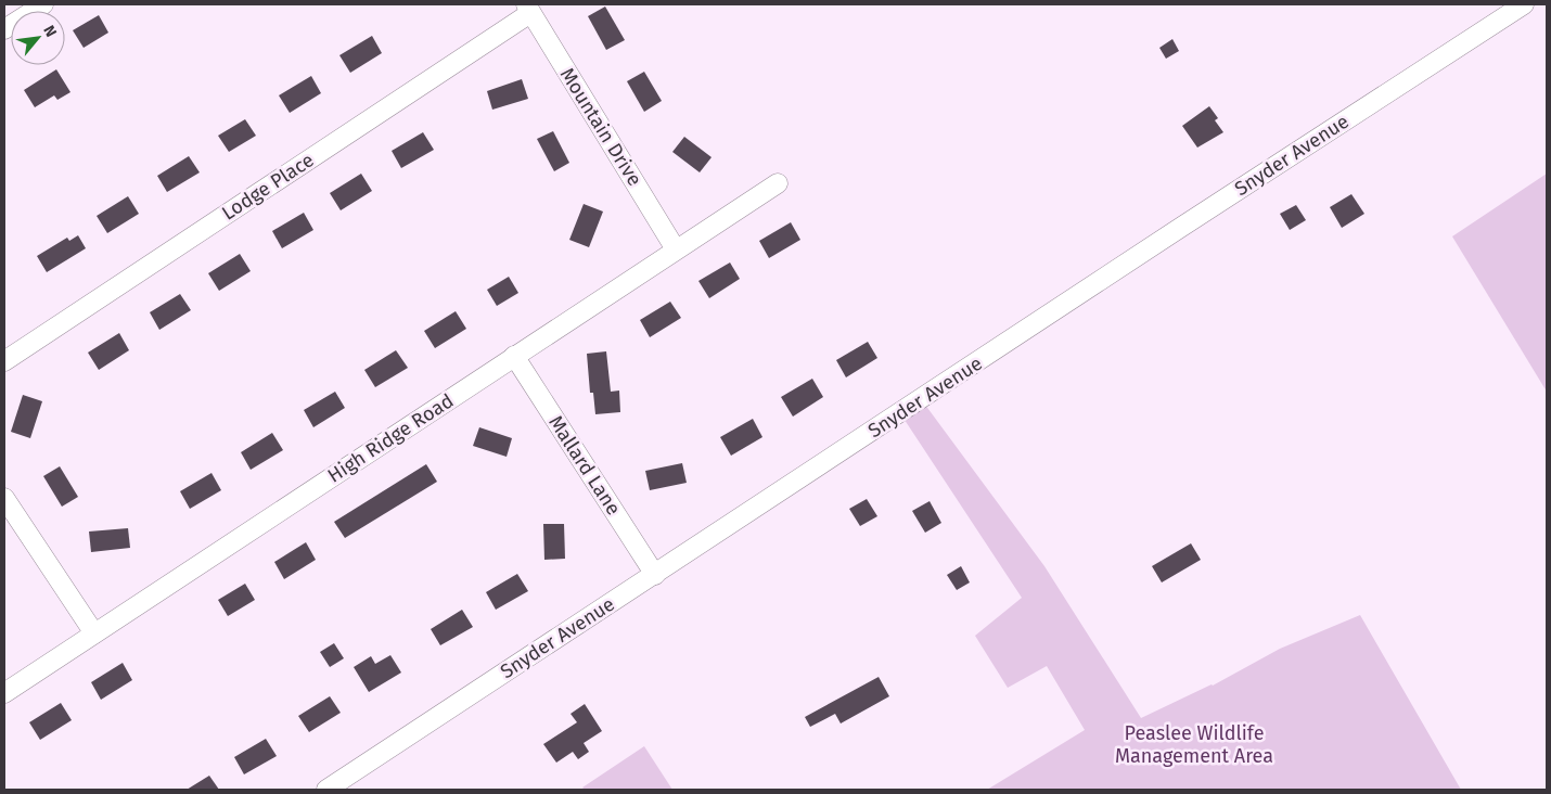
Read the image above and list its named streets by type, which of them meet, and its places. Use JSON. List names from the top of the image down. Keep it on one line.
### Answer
{"streets":{"street":["Mountain Drive","Snyder Avenue","Lodge Place","High Ridge Road","Mallard Lane"]},"crossings":[["Mountain Drive","Lodge Place"],["Mountain Drive","High Ridge Road"],["Snyder Avenue","Mallard Lane"],["High Ridge Road","Mallard Lane"]],"parks":["Peaslee Wildlife Management Area"],"north":"top right"}
